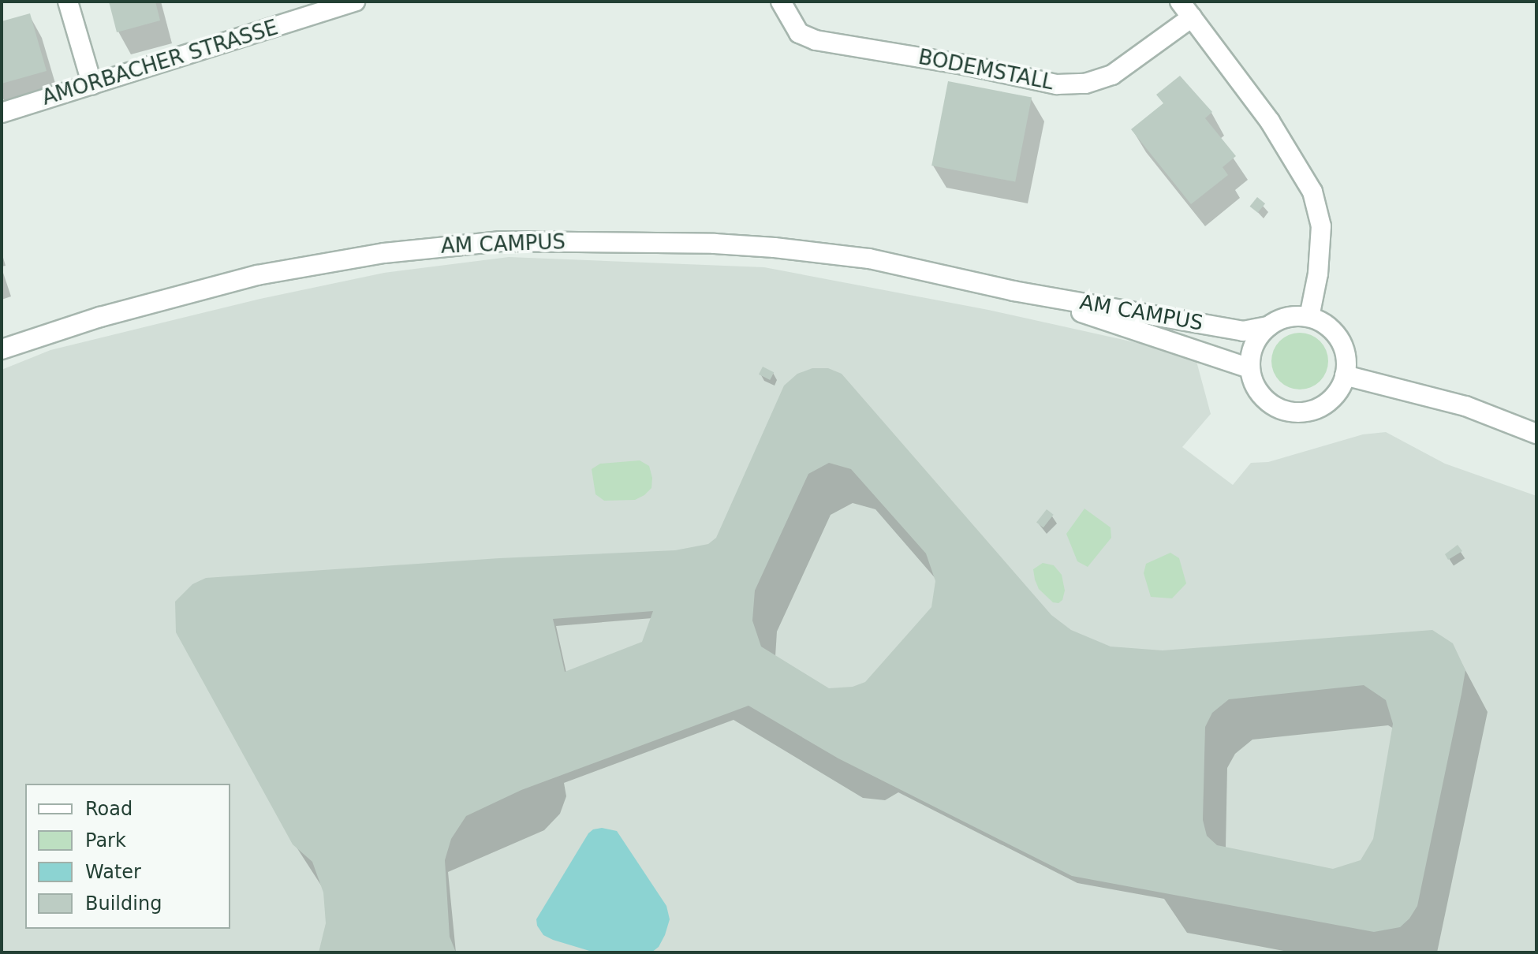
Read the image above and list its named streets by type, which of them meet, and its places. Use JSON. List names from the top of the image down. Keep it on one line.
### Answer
{"streets":{"street":["AMORBACHER STRASSE","BODEMSTALL","AM CAMPUS"]},"legend":["Road","Park","Water","Building"]}
